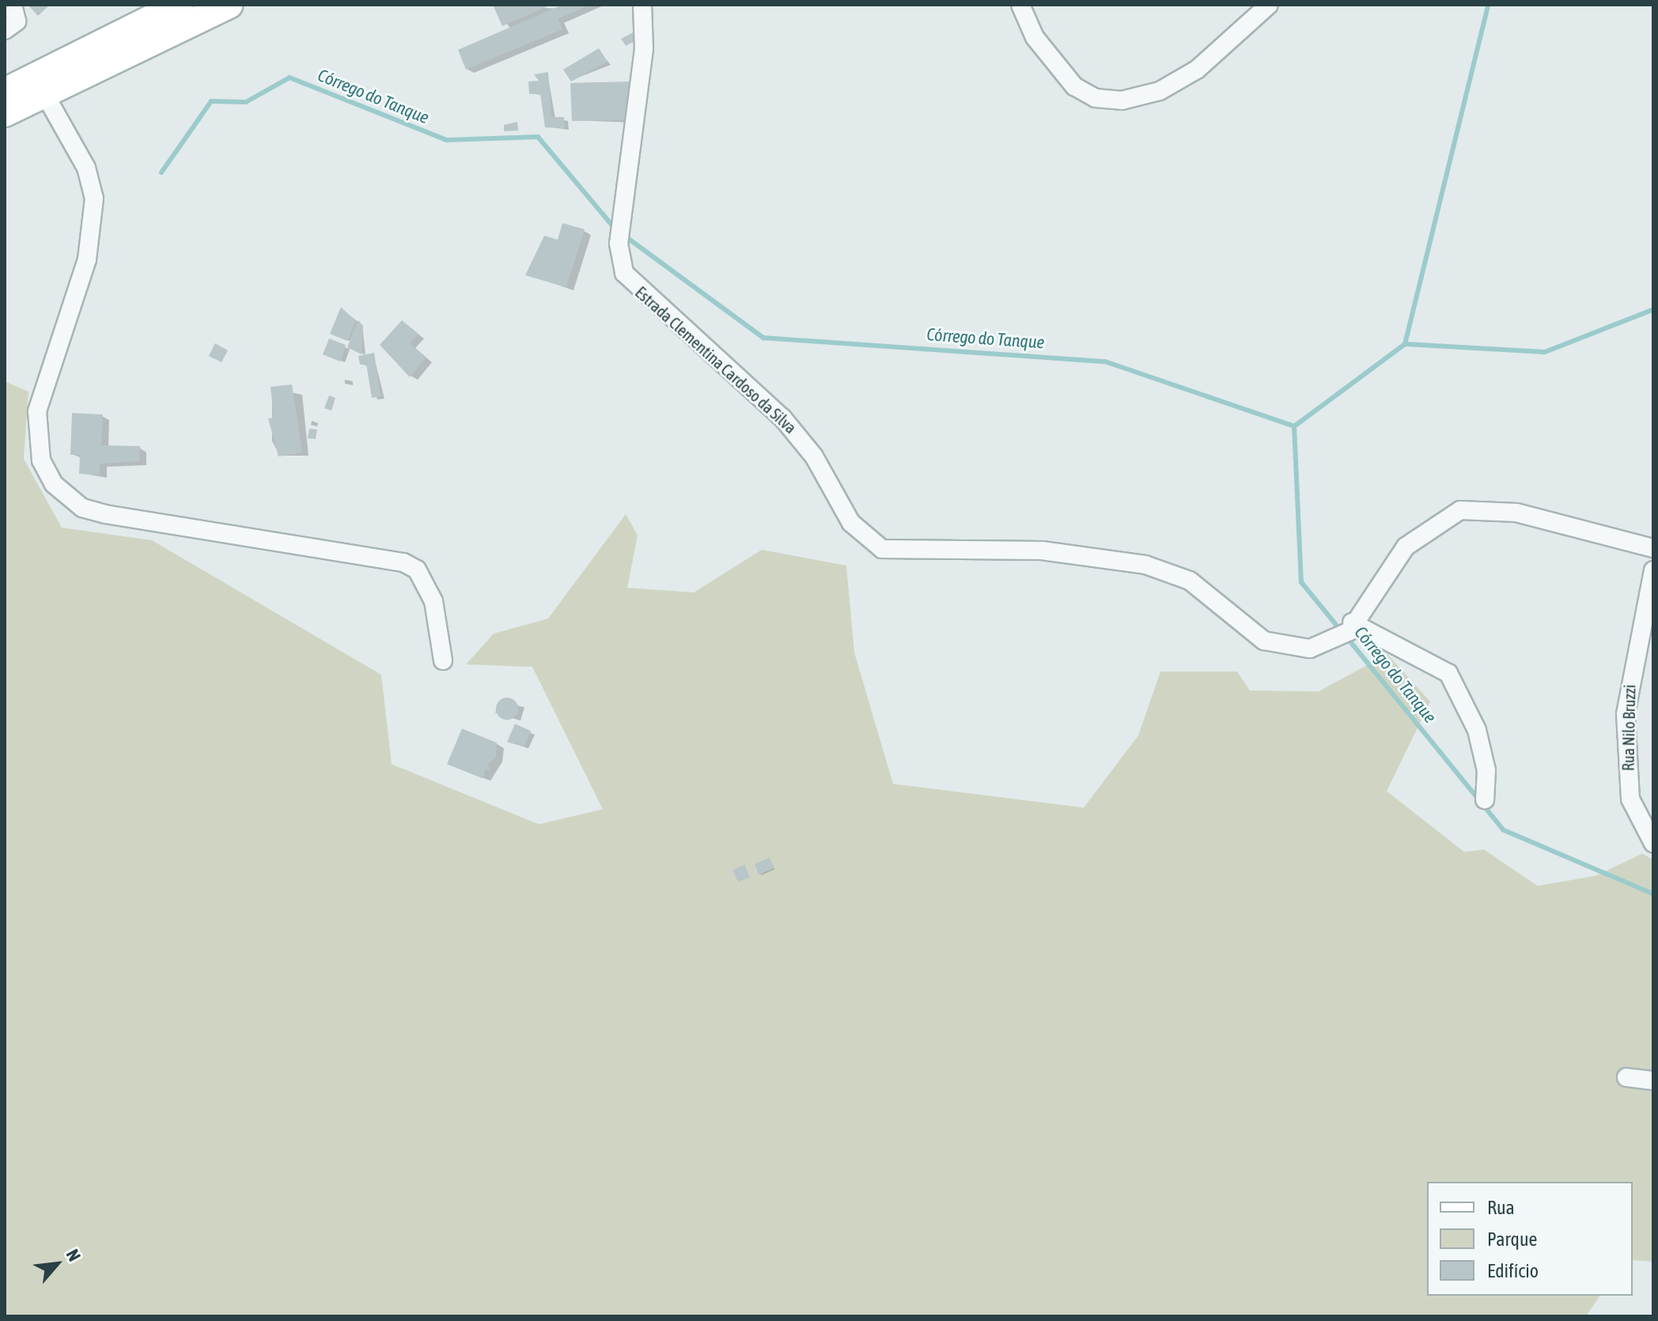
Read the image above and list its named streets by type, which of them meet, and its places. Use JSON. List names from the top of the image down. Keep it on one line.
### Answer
{"streets":{"street":["Estrada Clementina Cardoso da Silva","Rua Nilo Bruzzi"]},"water":["Córrego do Tanque"],"legend":["Rua","Parque","Edifício"],"north":"top right"}
